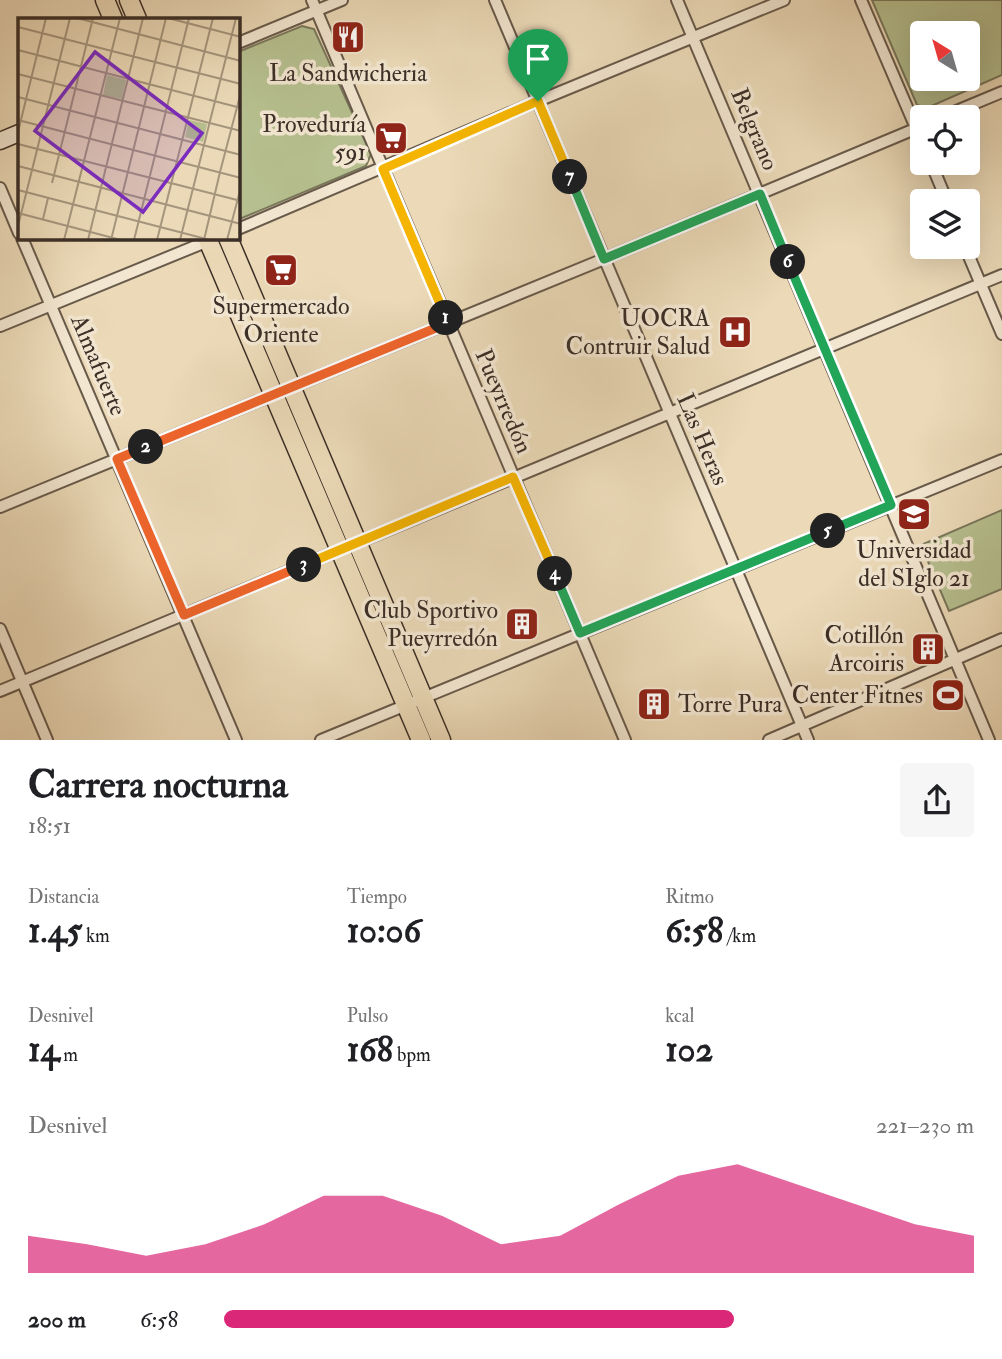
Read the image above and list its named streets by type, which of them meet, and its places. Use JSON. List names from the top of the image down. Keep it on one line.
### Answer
{"streets":{"street":["Belgrano","Almafuerte","Pueyrredón","Las Heras"]},"places":{"restaurant":["La Sandwicheria"],"supermarket":["Proveduría 591","Supermercado Oriente"],"hospital":["UOCRA Contruir Salud"],"school or university":["Universidad del SIglo 21"],"building":["Club Sportivo Pueyrredón","Cotillón Arcoiris","Torre Pura"],"sports":["Center Fitnes"]},"north":"top left","page":{"pins":["7","6","1","2","5","3","4"],"heading":["Carrera nocturna","18:51"],"stats":[["Distancia","1.45 km"],["Tiempo","10:06"],["Ritmo","6:58 /km"],["Desnivel","14 m"],["Pulso","168 bpm"],["kcal","102"]],"chart":["Desnivel","221–230 m"],"list":[{"name":"200 m","note":"6:58"}]}}
